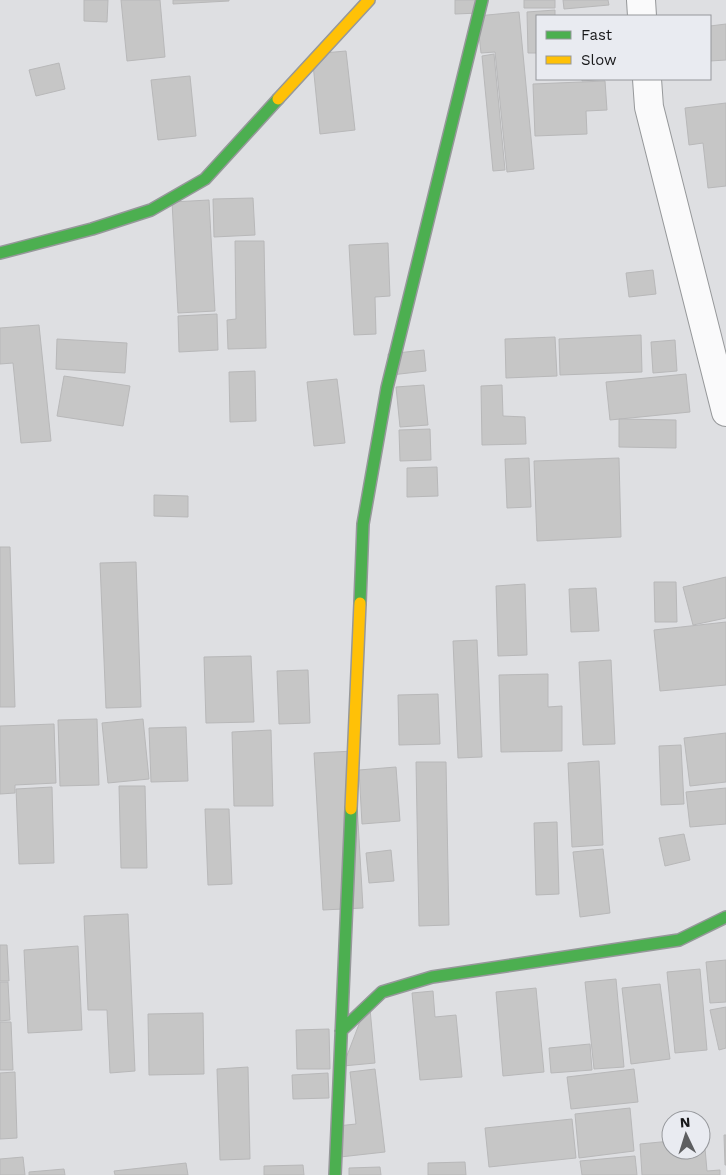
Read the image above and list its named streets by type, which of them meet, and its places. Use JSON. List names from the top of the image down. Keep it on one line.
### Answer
{"legend":["Fast","Slow"],"north":"top"}
